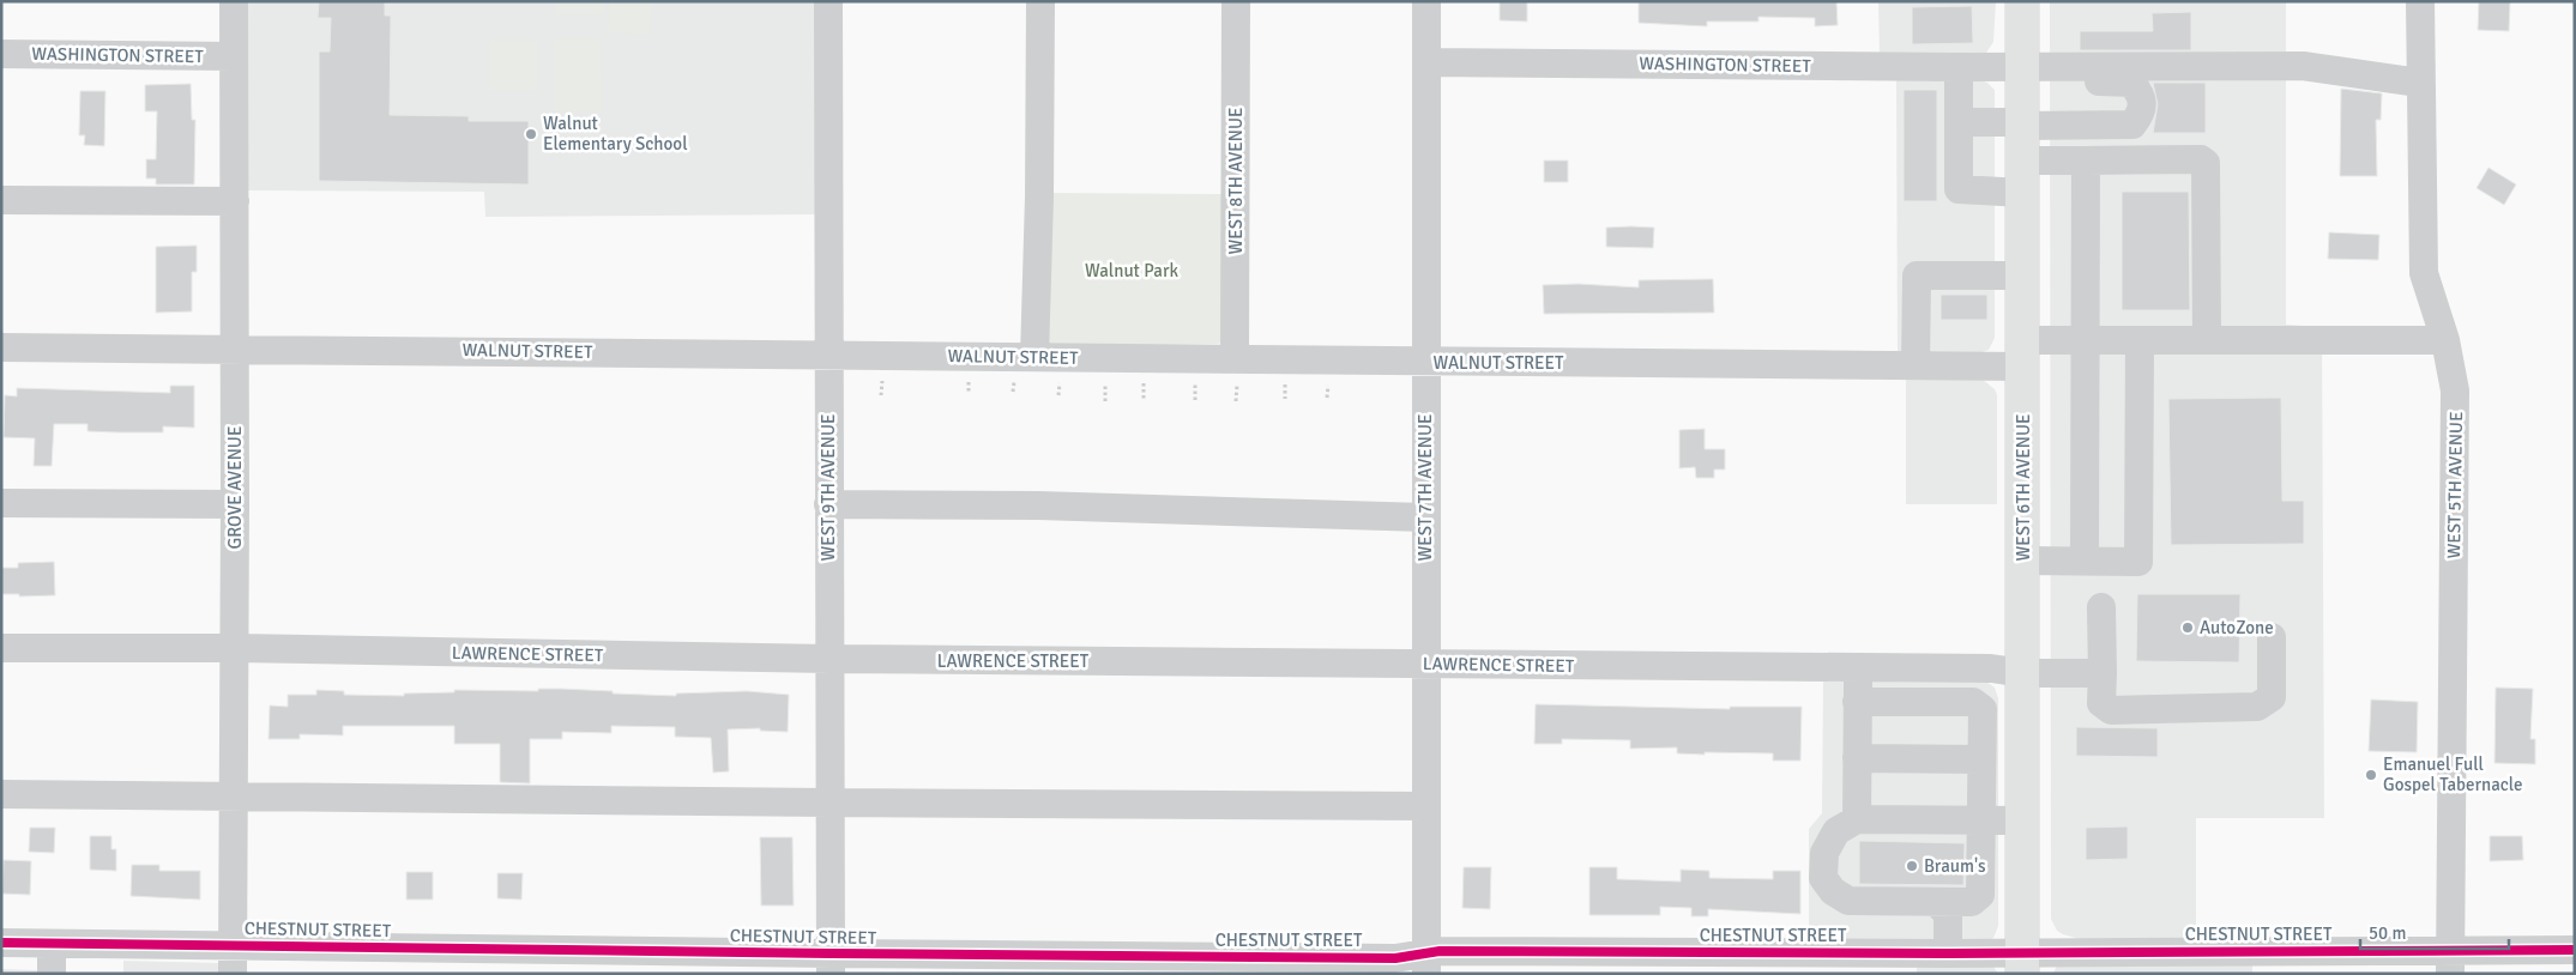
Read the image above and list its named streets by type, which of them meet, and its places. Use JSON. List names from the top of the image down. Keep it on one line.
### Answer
{"streets":{"main road":["WEST 6TH AVENUE"],"street":["WASHINGTON STREET","WEST 8TH AVENUE","WALNUT STREET","WEST 5TH AVENUE","GROVE AVENUE","WEST 9TH AVENUE","WEST 7TH AVENUE","LAWRENCE STREET","CHESTNUT STREET"]},"crossings":[["WASHINGTON STREET","GROVE AVENUE"],["WASHINGTON STREET","WEST 7TH AVENUE"],["WASHINGTON STREET","WEST 6TH AVENUE"],["WEST 8TH AVENUE","WALNUT STREET"],["WALNUT STREET","WEST 5TH AVENUE"],["WALNUT STREET","GROVE AVENUE"],["WALNUT STREET","WEST 9TH AVENUE"],["WALNUT STREET","WEST 7TH AVENUE"],["WALNUT STREET","WEST 6TH AVENUE"],["WEST 5TH AVENUE","CHESTNUT STREET"],["GROVE AVENUE","LAWRENCE STREET"],["GROVE AVENUE","CHESTNUT STREET"],["WEST 9TH AVENUE","LAWRENCE STREET"],["WEST 9TH AVENUE","CHESTNUT STREET"],["WEST 7TH AVENUE","LAWRENCE STREET"],["WEST 7TH AVENUE","CHESTNUT STREET"],["WEST 6TH AVENUE","LAWRENCE STREET"],["WEST 6TH AVENUE","CHESTNUT STREET"]],"parks":["Walnut Park"],"places":["Walnut Elementary School","AutoZone","Emanuel Full Gospel Tabernacle","Braum's"],"scale_bar":"50 m"}
